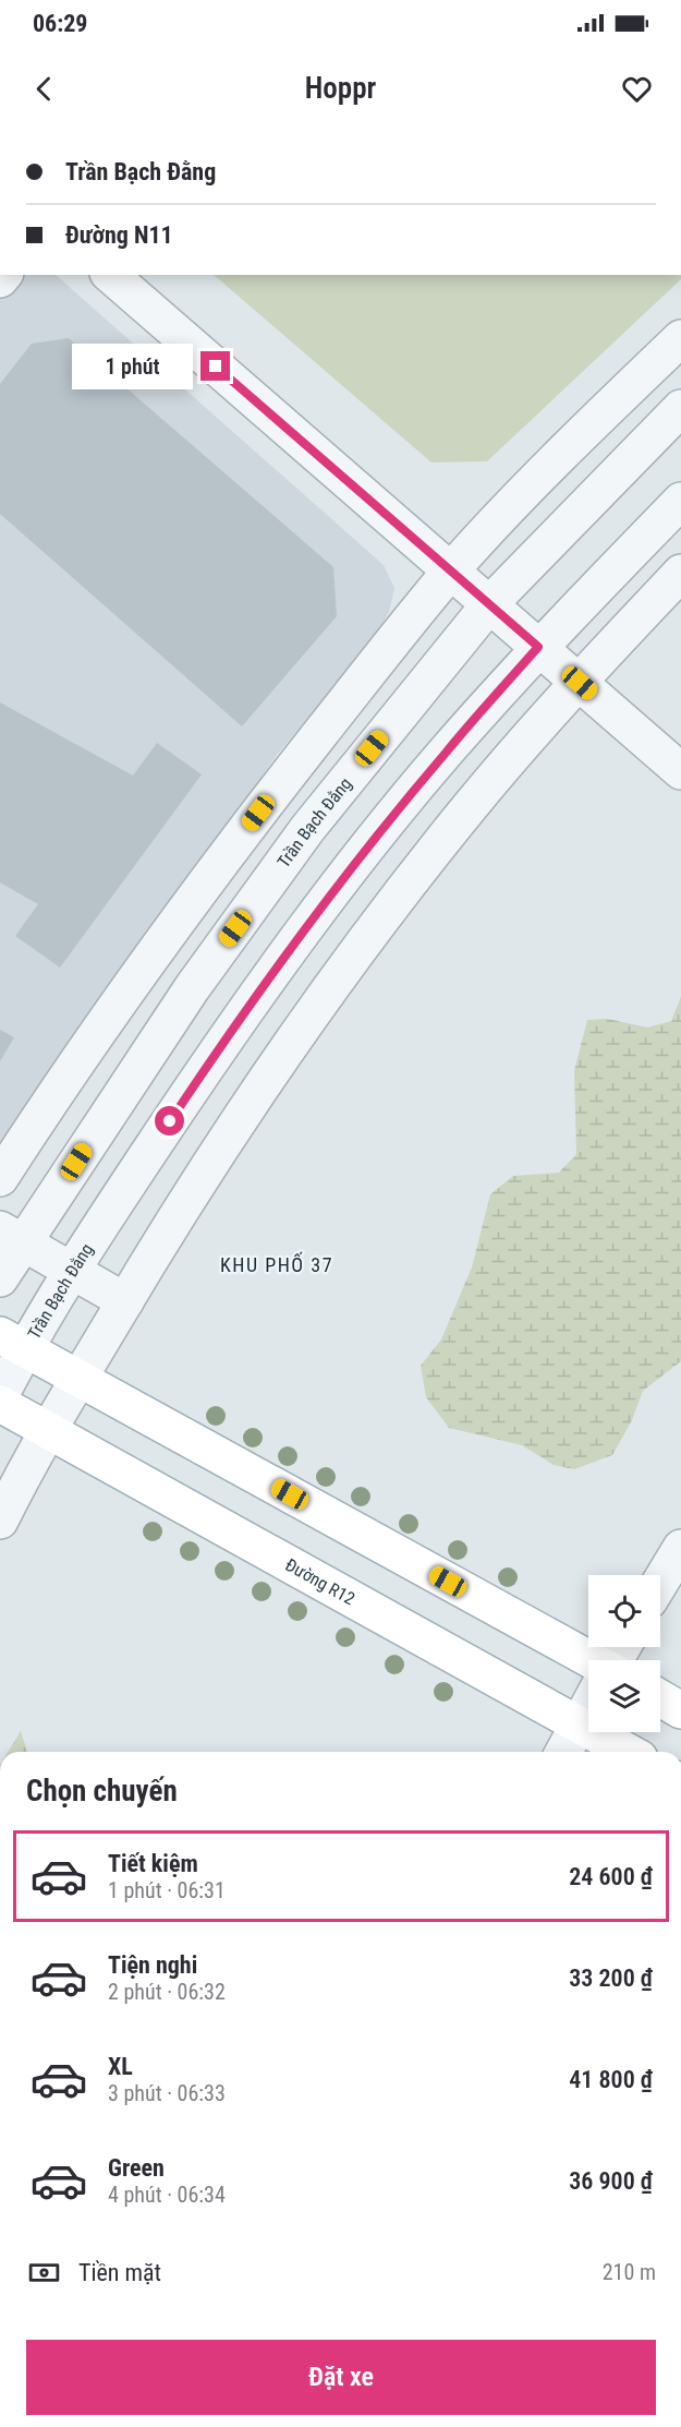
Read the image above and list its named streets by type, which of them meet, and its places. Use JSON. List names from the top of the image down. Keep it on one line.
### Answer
{"streets":{"main road":["Đường R12"],"street":["Trần Bạch Đằng"]},"districts":["KHU PHỐ 37"],"page":{"status":"06:29","header":"Hoppr","banner":["Trần Bạch Đằng","Đường N11"],"bubble":"1 phút","heading":"Chọn chuyến","list":[{"name":"Tiết kiệm","note":"1 phút · 06:31","value":"24 600 ₫"},{"name":"Tiện nghi","note":"2 phút · 06:32","value":"33 200 ₫"},{"name":"XL","note":"3 phút · 06:33","value":"41 800 ₫"},{"name":"Green","note":"4 phút · 06:34","value":"36 900 ₫"}],"pay":["Tiền mặt","210 m"],"buttons":"Đặt xe"}}
